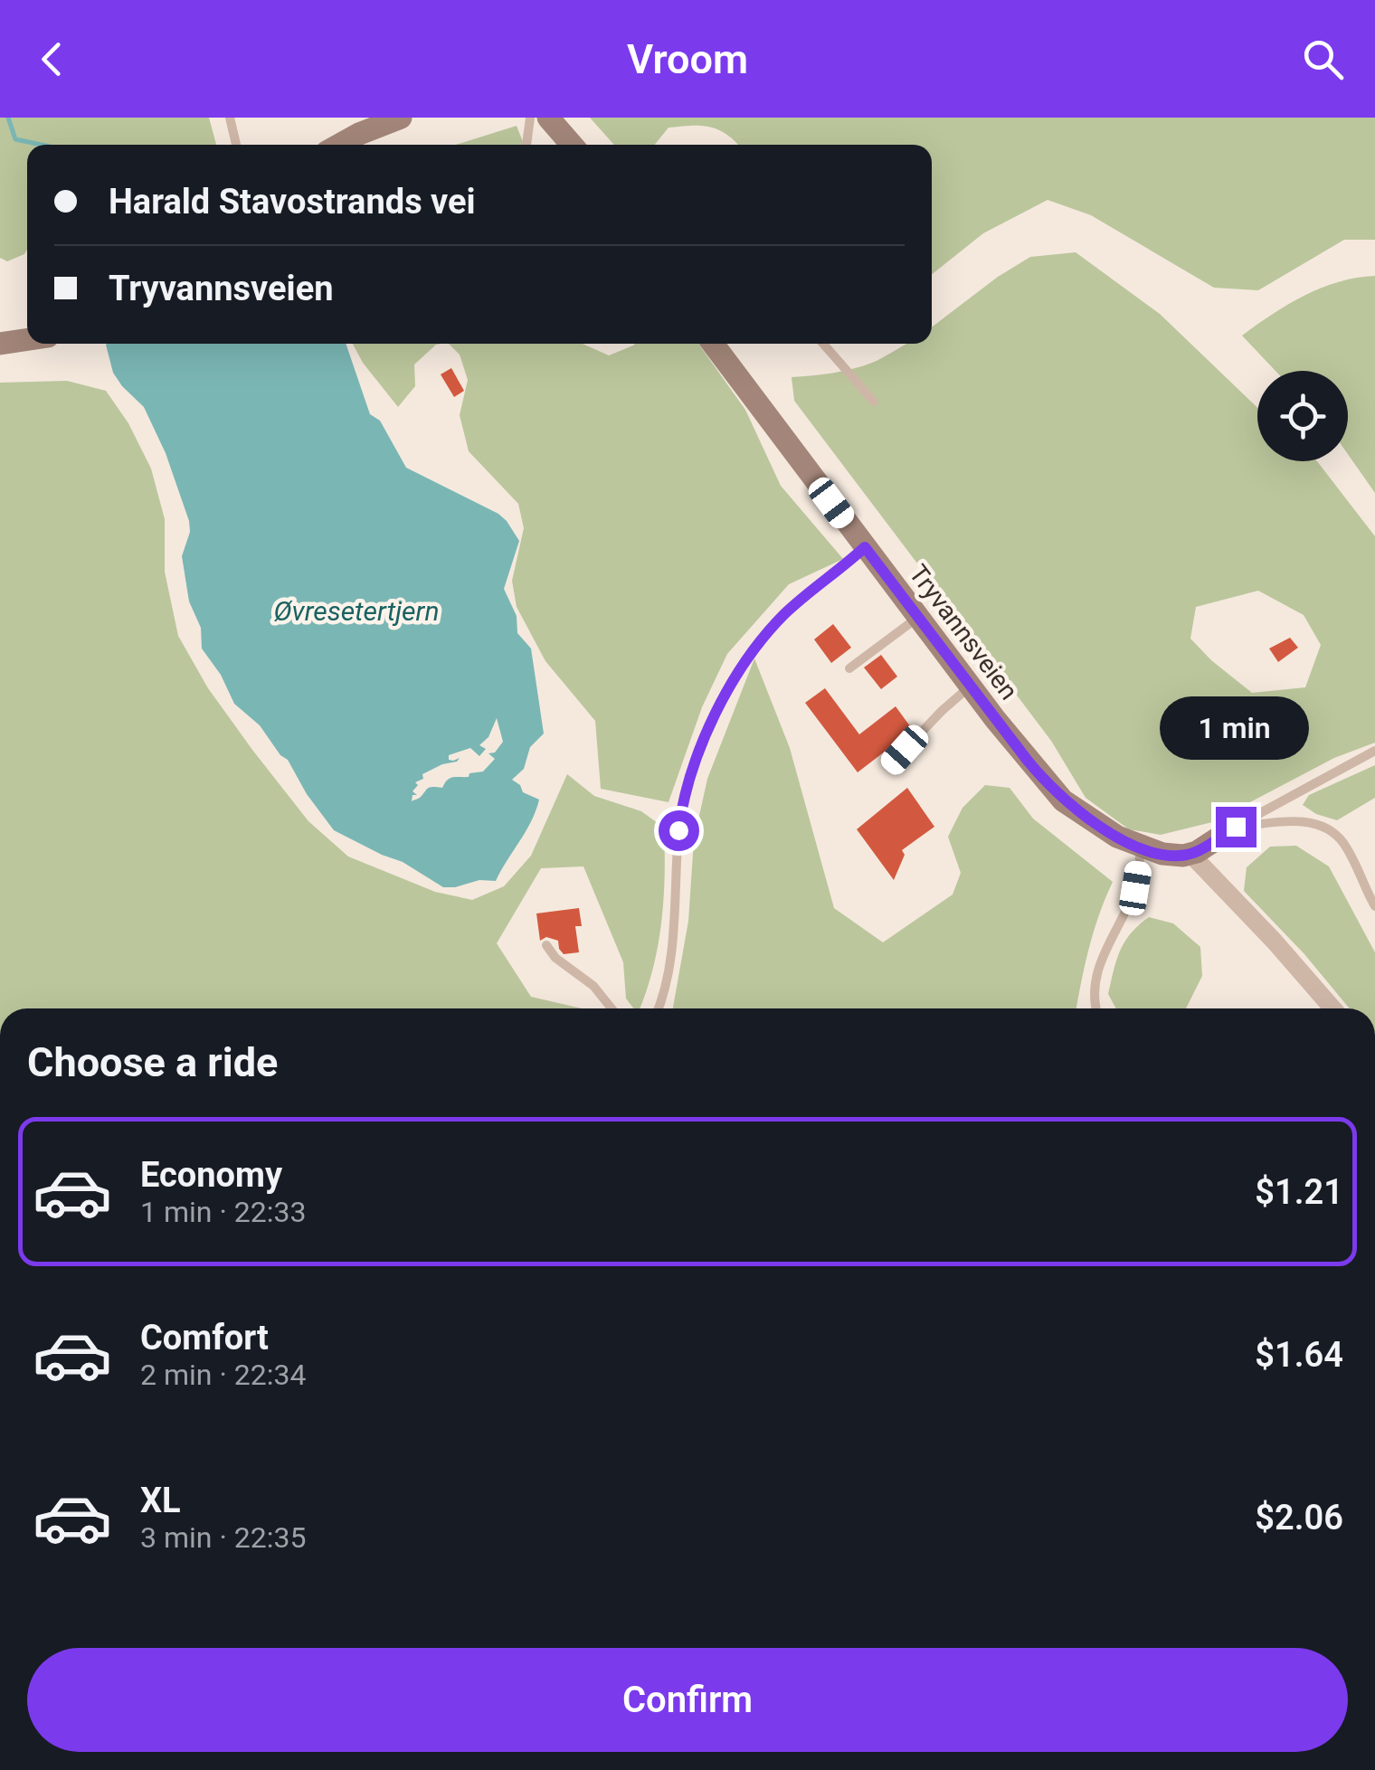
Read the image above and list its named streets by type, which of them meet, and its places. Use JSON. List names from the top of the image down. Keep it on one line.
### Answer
{"streets":{"street":["Tryvannsveien"]},"water":["Øvresetertjern"],"page":{"header":"Vroom","banner":["Harald Stavostrands vei","Tryvannsveien"],"bubble":"1 min","heading":"Choose a ride","list":[{"name":"Economy","note":"1 min · 22:33","value":"$1.21"},{"name":"Comfort","note":"2 min · 22:34","value":"$1.64"},{"name":"XL","note":"3 min · 22:35","value":"$2.06"}],"buttons":"Confirm"}}
